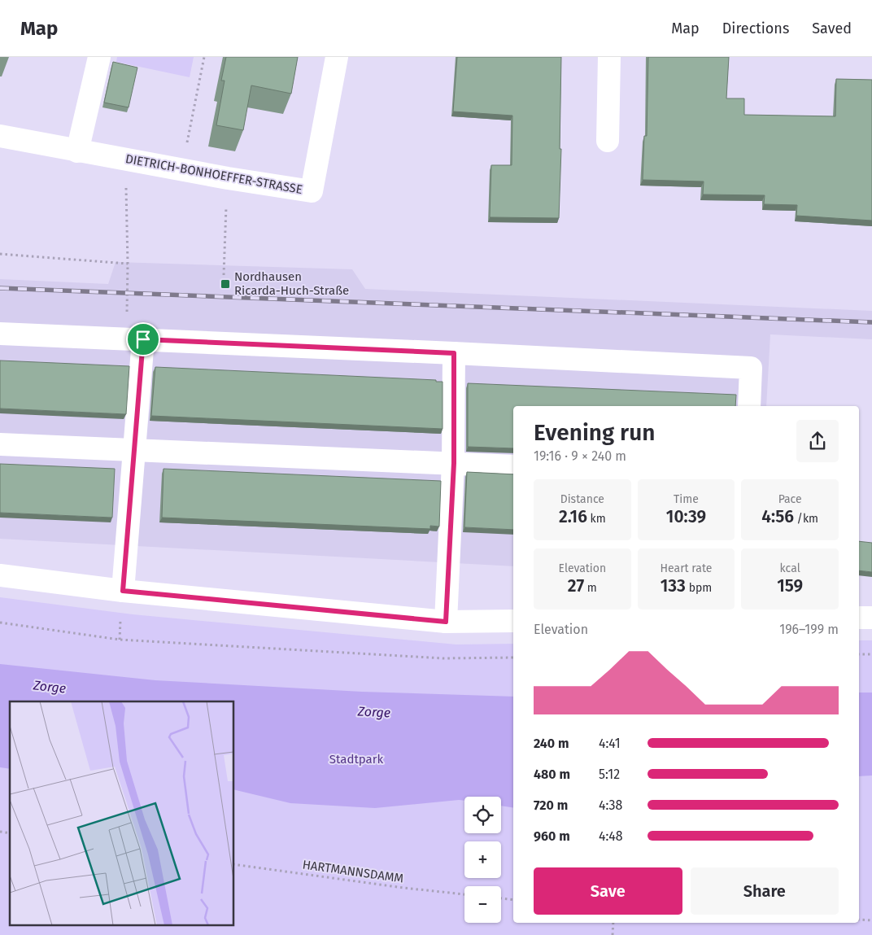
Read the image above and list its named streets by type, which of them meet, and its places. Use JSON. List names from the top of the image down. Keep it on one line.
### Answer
{"streets":{"street":["DIETRICH-BONHOEFFER-STRASSE"],"path":["HARTMANNSDAMM"]},"water":["Zorge"],"parks":["Stadtpark"],"places":{"transit":["Nordhausen Ricarda-Huch-Straße"]},"page":{"header":"Map","nav":["Map","Directions","Saved"],"heading":["Evening run","19:16 · 9 × 240 m"],"stats":[["Distance","2.16 km"],["Time","10:39"],["Pace","4:56 /km"],["Elevation","27 m"],["Heart rate","133 bpm"],["kcal","159"]],"chart":["Elevation","196–199 m"],"list":[{"name":"240 m","note":"4:41"},{"name":"480 m","note":"5:12"},{"name":"720 m","note":"4:38"},{"name":"960 m","note":"4:48"}],"map_buttons":["+","−"],"buttons":["Save","Share"]}}
